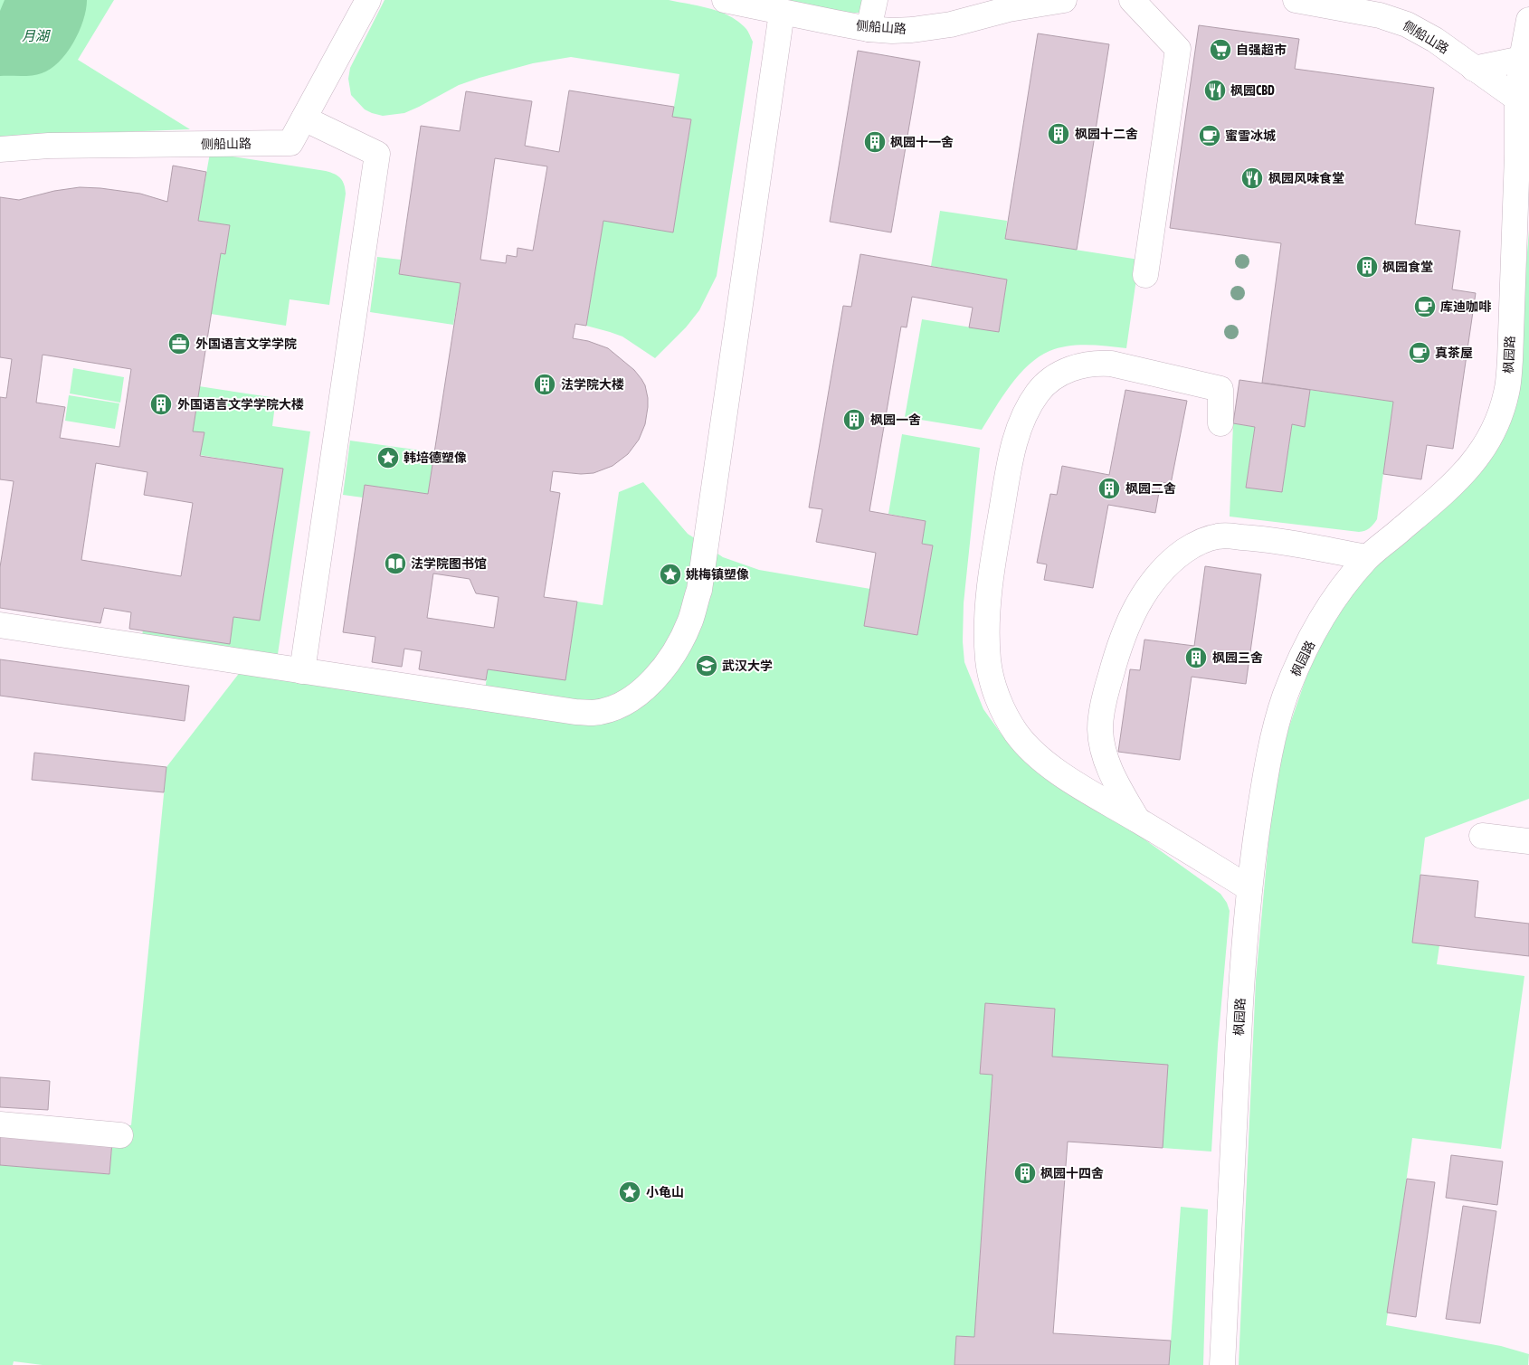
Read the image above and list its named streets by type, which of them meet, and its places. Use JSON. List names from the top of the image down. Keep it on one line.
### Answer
{"streets":{"street":["侧船山路","枫园路"]},"crossings":[["侧船山路","枫园路"]],"water":["月湖"],"places":{"supermarket":["自强超市"],"restaurant":["枫园CBD","枫园风味食堂"],"building":["枫园十二舍","枫园十一舍","枫园食堂","法学院大楼","外国语言文学学院大楼","枫园一舍","枫园二舍","枫园三舍","枫园十四舍"],"cafe":["蜜雪冰城","库迪咖啡","真茶屋"],"office":["外国语言文学学院"],"place":["韩培德塑像","姚梅镇塑像","小龟山"],"library":["法学院图书馆"],"school or university":["武汉大学"]}}
